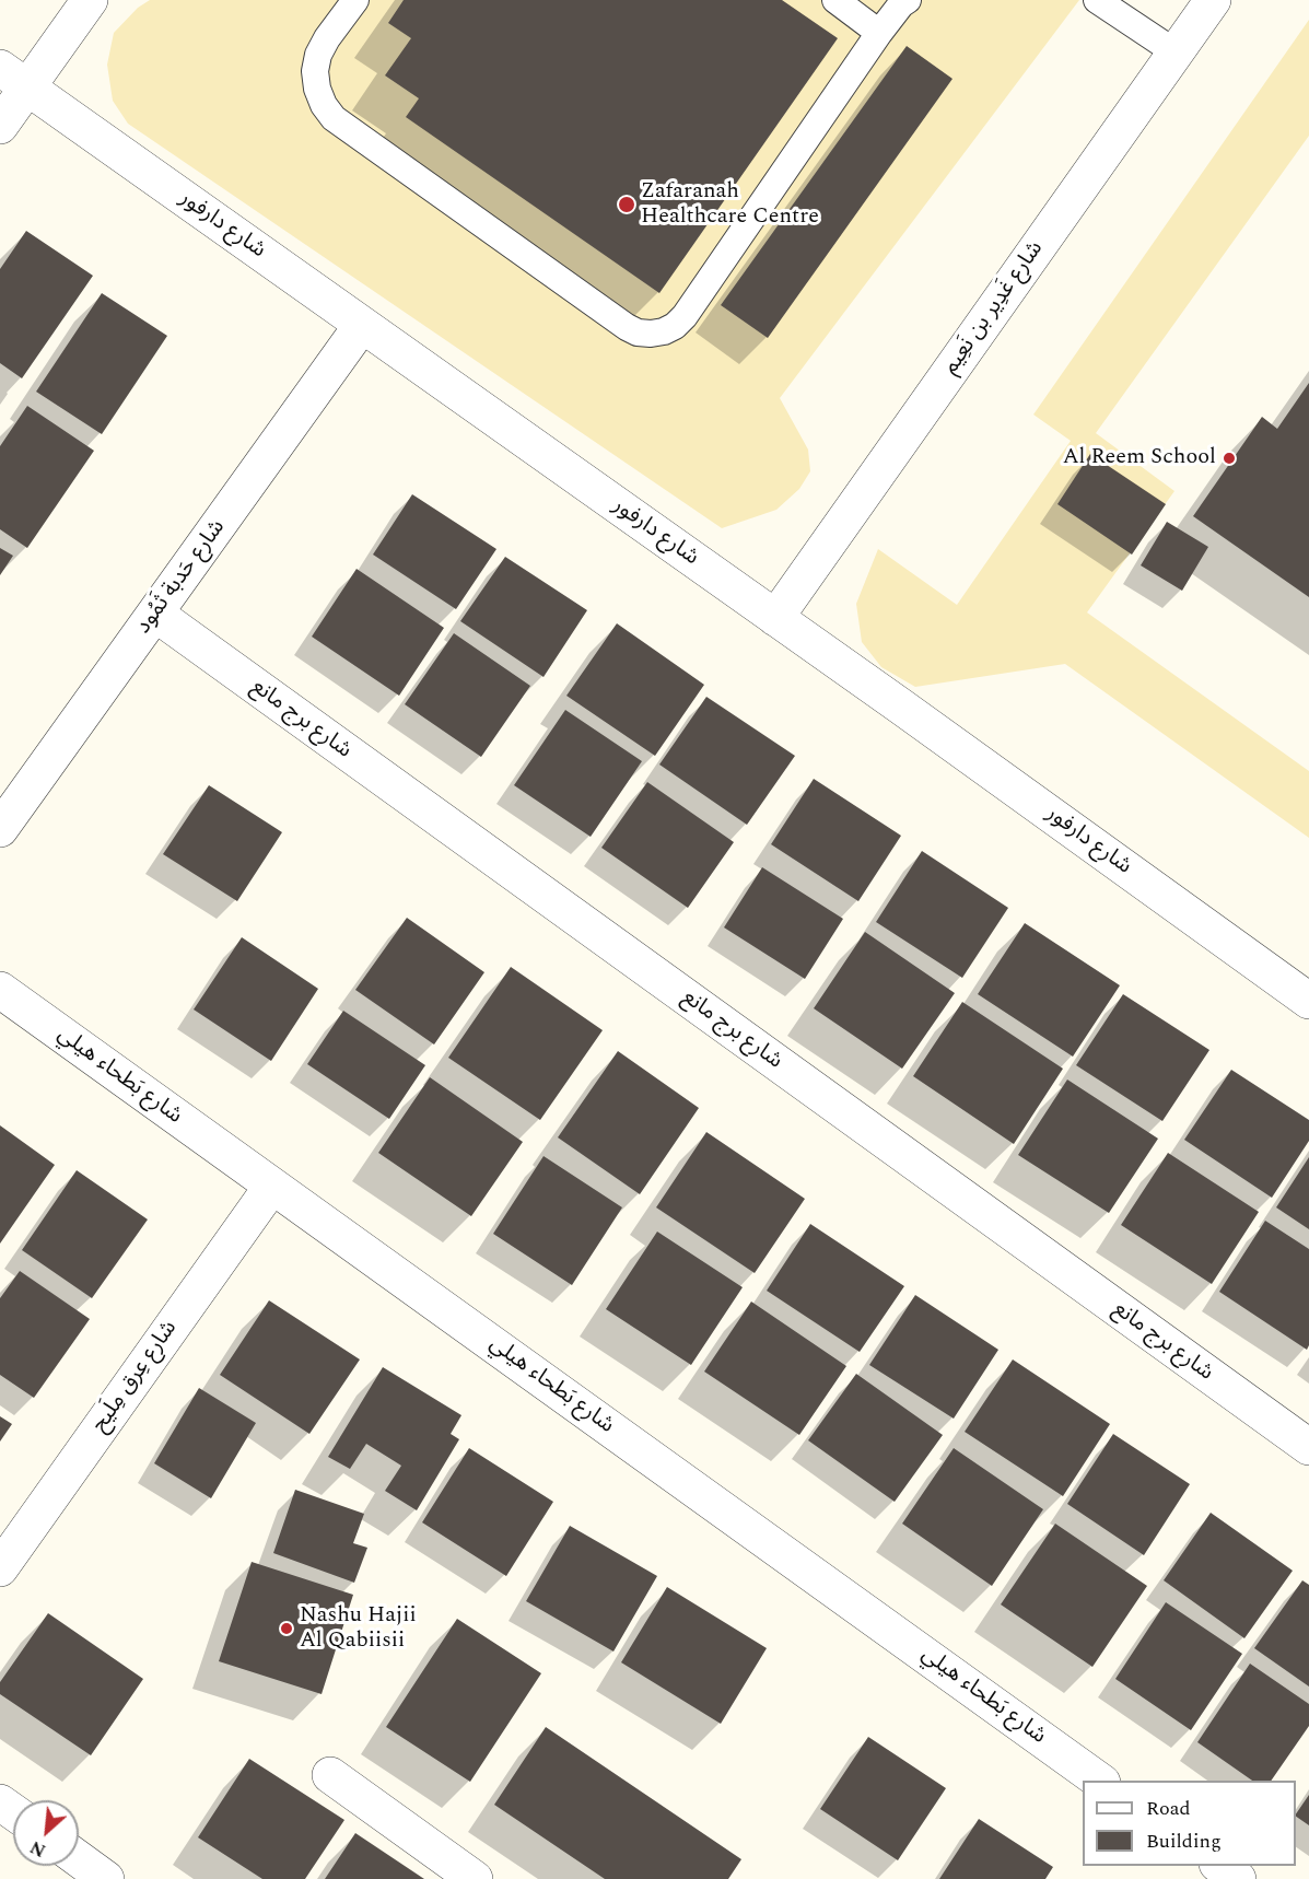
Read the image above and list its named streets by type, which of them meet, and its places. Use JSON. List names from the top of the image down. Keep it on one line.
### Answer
{"streets":{"street":["شارع دارفور","شارع غَدِير بن نَعِيم","شارع حَدبة ثَمُود","شارع برج مانع","شارع بَطحاء هيلي","شارع عِرق مِلَيح"]},"crossings":[["شارع دارفور","شارع غَدِير بن نَعِيم"],["شارع دارفور","شارع حَدبة ثَمُود"],["شارع حَدبة ثَمُود","شارع برج مانع"],["شارع بَطحاء هيلي","شارع عِرق مِلَيح"]],"places":["Zafaranah Healthcare Centre","Al Reem School","Nashu Hajii Al Qabiisii"],"legend":["Road","Building"],"north":"bottom left"}
